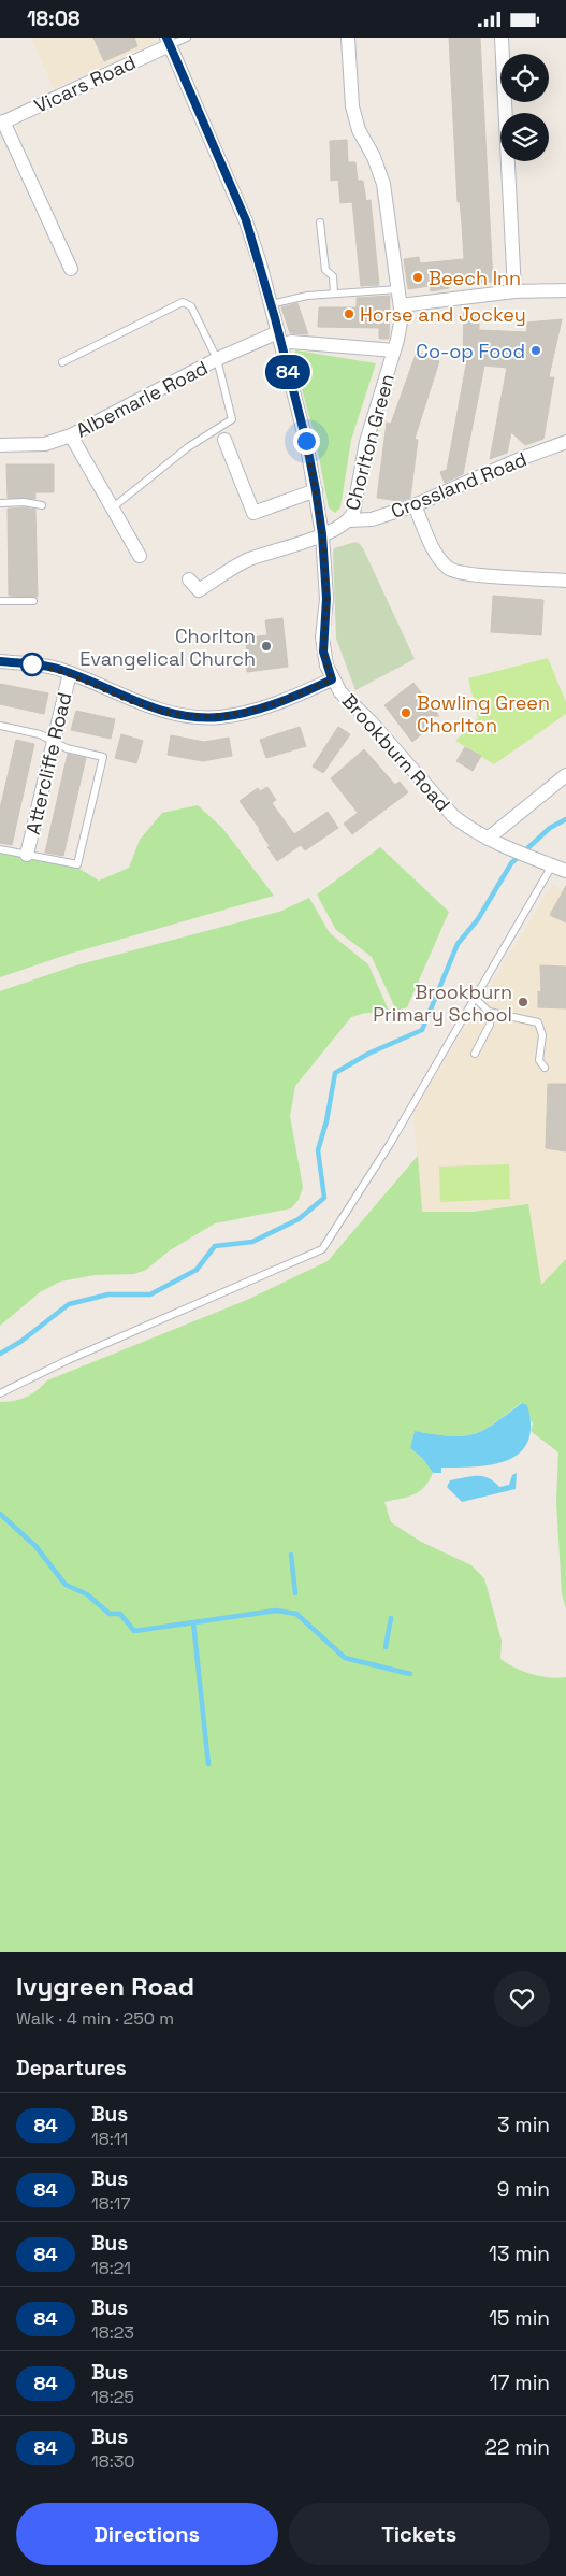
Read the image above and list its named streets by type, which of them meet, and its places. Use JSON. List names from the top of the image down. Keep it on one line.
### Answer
{"streets":{"street":["Vicars Road","Albemarle Road","Chorlton Green","Crossland Road","Brookburn Road","Attercliffe Road"]},"crossings":[["Vicars Road","Brookburn Road"],["Albemarle Road","Chorlton Green"],["Albemarle Road","Brookburn Road"],["Chorlton Green","Crossland Road"],["Chorlton Green","Brookburn Road"]],"places":["Beech Inn","Horse and Jockey","Co-op Food","Chorlton Evangelical Church","Bowling Green Chorlton","Brookburn Primary School"],"lines":["bus line 84"],"page":{"status":"18:08","on_map":"84","heading":[["Ivygreen Road","Walk · 4 min · 250 m"],"Departures"],"list":[{"mark":"84","name":"Bus","note":"18:11","value":"3 min"},{"mark":"84","name":"Bus","note":"18:17","value":"9 min"},{"mark":"84","name":"Bus","note":"18:21","value":"13 min"},{"mark":"84","name":"Bus","note":"18:23","value":"15 min"},{"mark":"84","name":"Bus","note":"18:25","value":"17 min"},{"mark":"84","name":"Bus","note":"18:30","value":"22 min"}],"buttons":["Directions","Tickets"]}}
